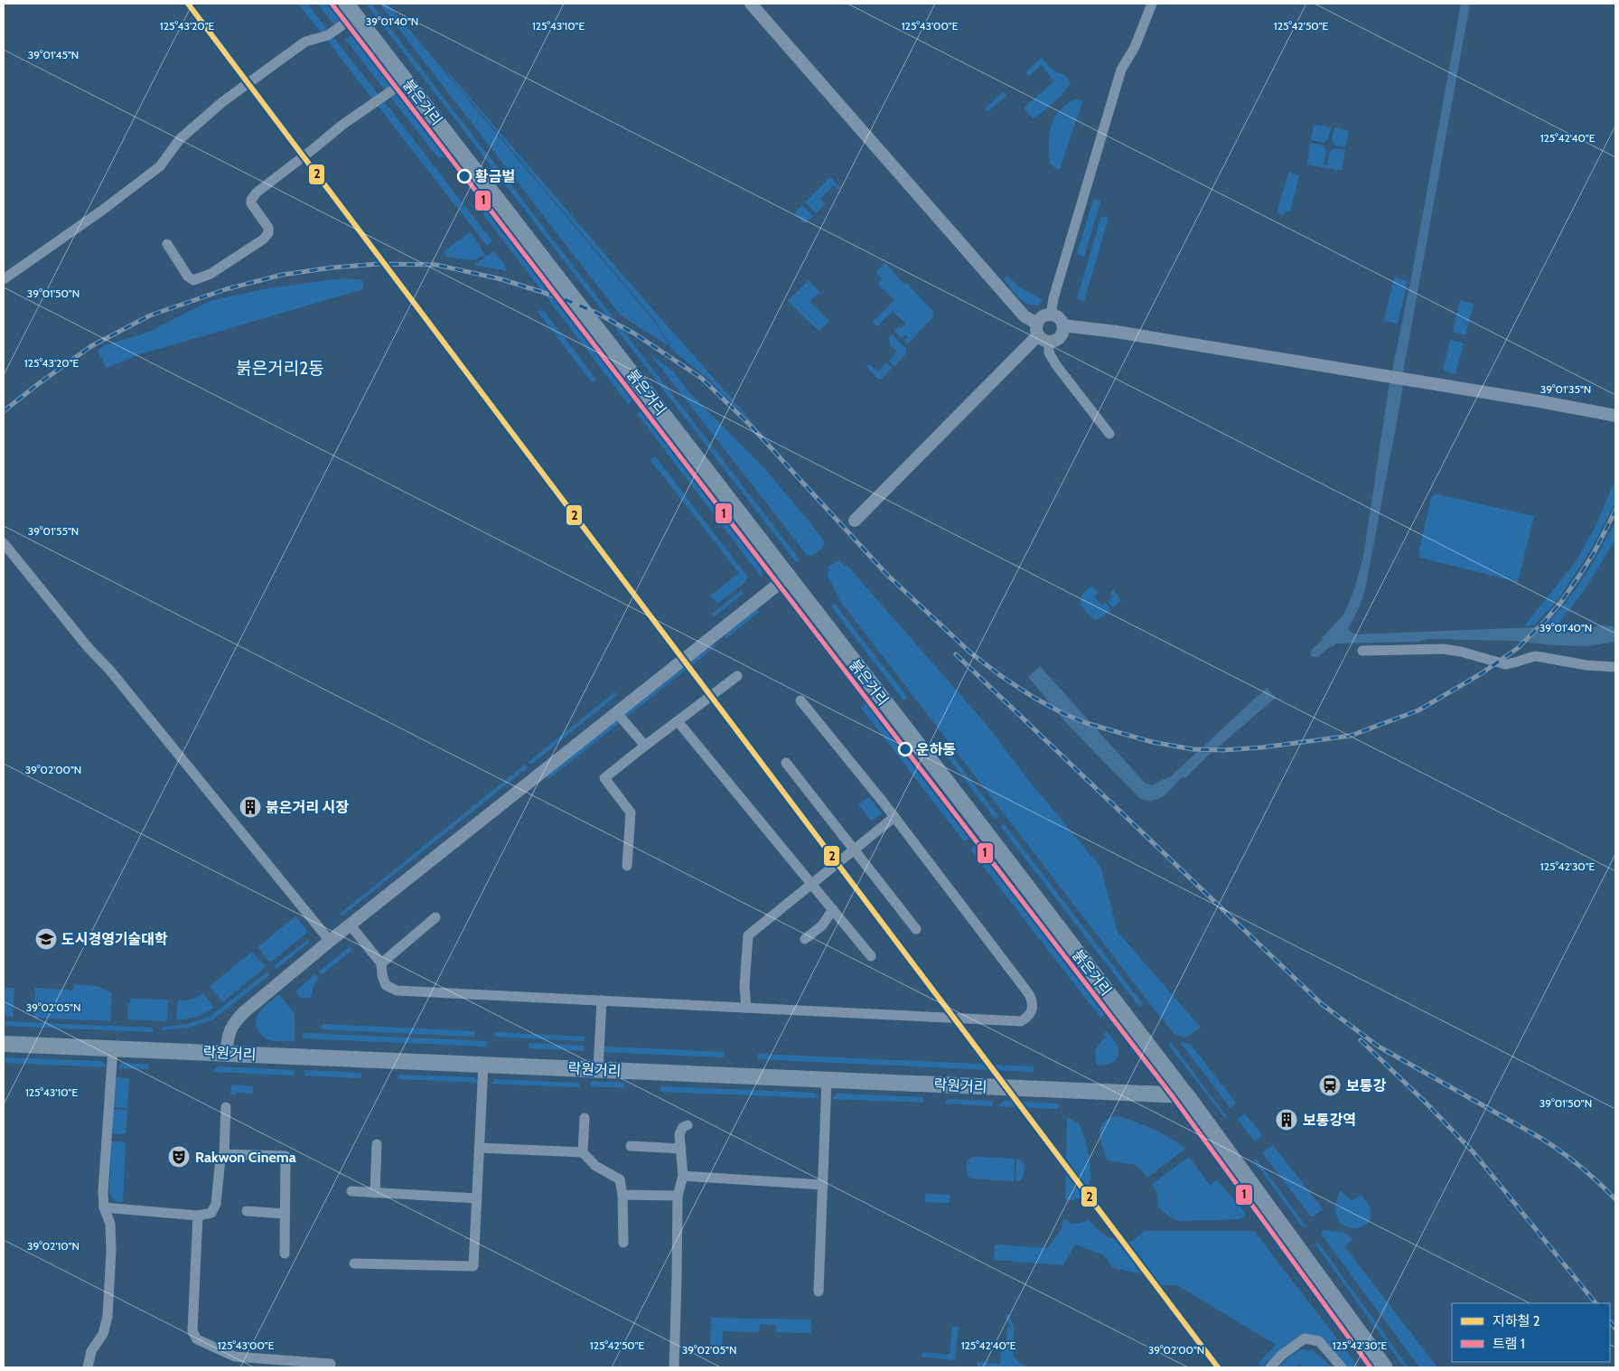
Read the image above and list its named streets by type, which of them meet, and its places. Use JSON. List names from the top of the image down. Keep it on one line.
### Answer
{"streets":{"highway":["붉은거리"],"main road":["락원거리"]},"crossings":[["붉은거리","락원거리"]],"districts":["붉은거리2동"],"places":{"other":["황금벌","운하동"],"building":["붉은거리 시장","보통강역"],"school or university":["도시경영기술대학"],"station":["보통강"],"theatre":["Rakwon Cinema"]},"lines":["metro line 2","tram line 1"],"legend":["지하철 2","트램 1"],"coordinates":["39°01'40\"N","125°43'20\"E","125°43'10\"E","125°43'00\"E","125°42'50\"E","39°01'45\"N","125°42'40\"E","39°01'50\"N","39°01'35\"N","39°01'55\"N","39°02'00\"N","125°42'30\"E","39°02'05\"N","39°02'10\"N"]}
